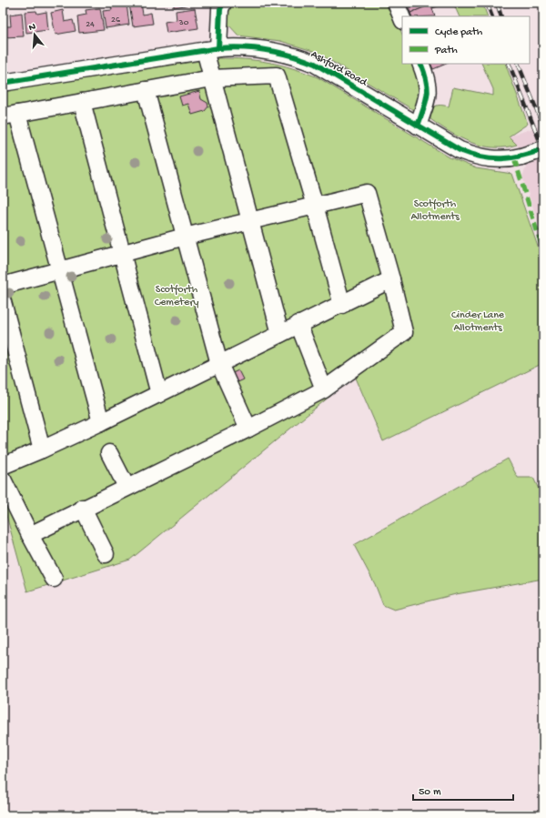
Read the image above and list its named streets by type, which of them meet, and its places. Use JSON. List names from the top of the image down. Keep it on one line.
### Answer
{"streets":{"street":["Ashford Road"]},"parks":["Scotforth Allotments","Scotforth Cemetery","Cinder Lane Allotments"],"house_numbers":["26","30","24"],"legend":["Cycle path","Path"],"scale_bar":"50 m","north":"top"}
